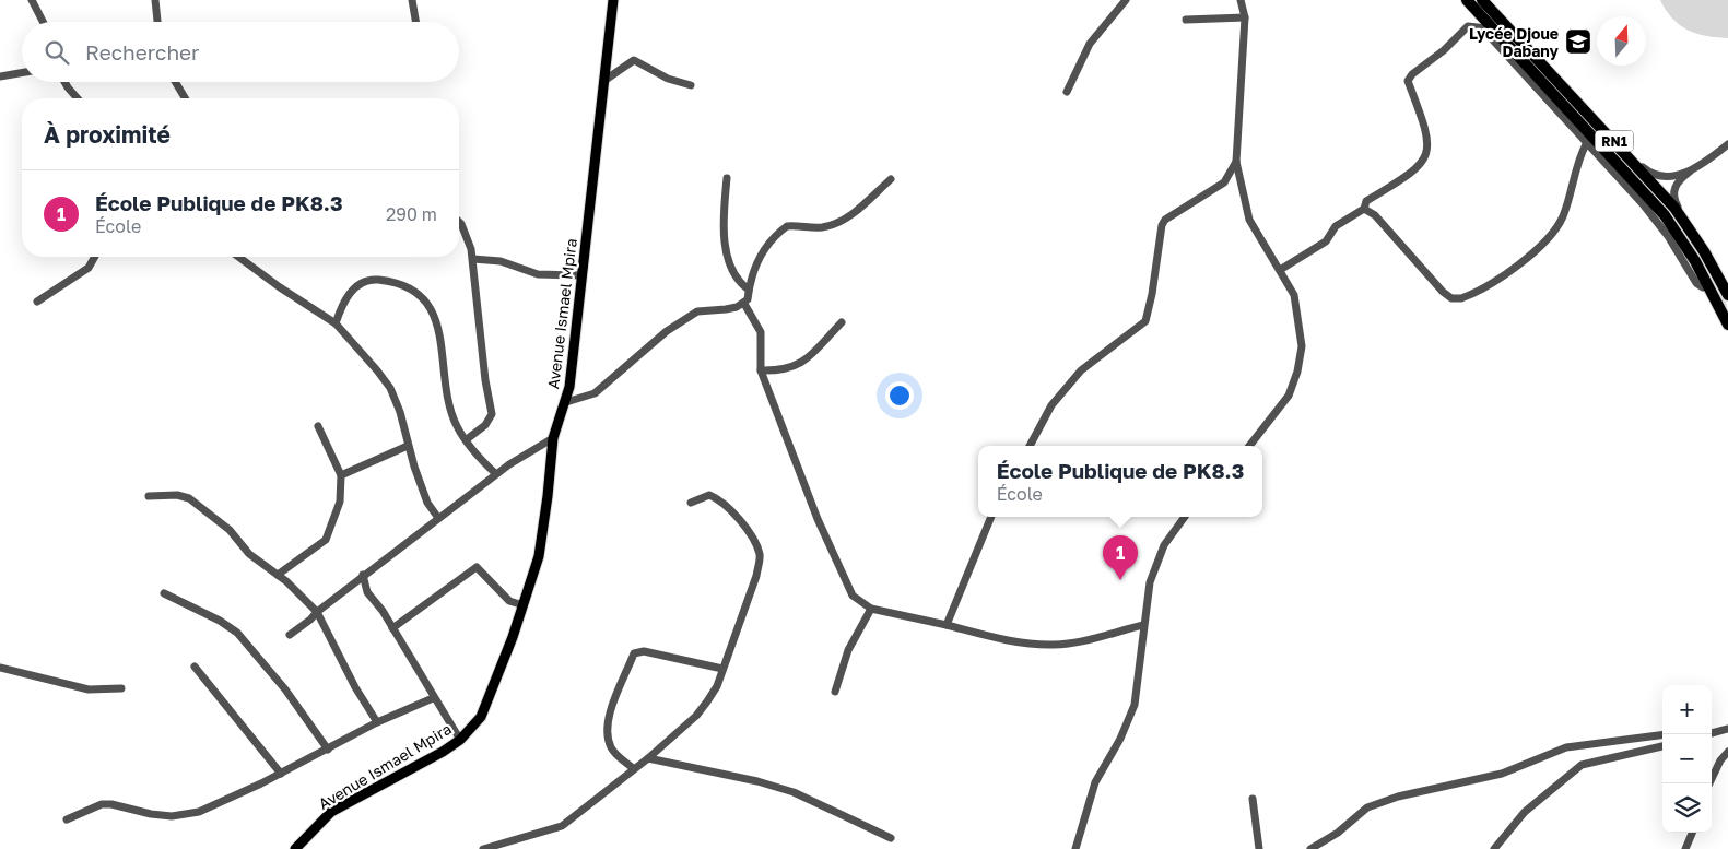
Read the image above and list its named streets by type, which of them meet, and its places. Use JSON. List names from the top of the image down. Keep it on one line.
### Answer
{"streets":{"highway":["RN1"],"main road":["Avenue Ismael Mpira"]},"places":{"school or university":["Lycée Djoue Dabany"]},"north":"top","page":{"search":"Rechercher","heading":"À proximité","list":[{"mark":"1","name":"École Publique de PK8.3","note":"École","value":"290 m"}],"popup":["École Publique de PK8.3","École"],"pins":"1","map_buttons":["+","−"]}}
